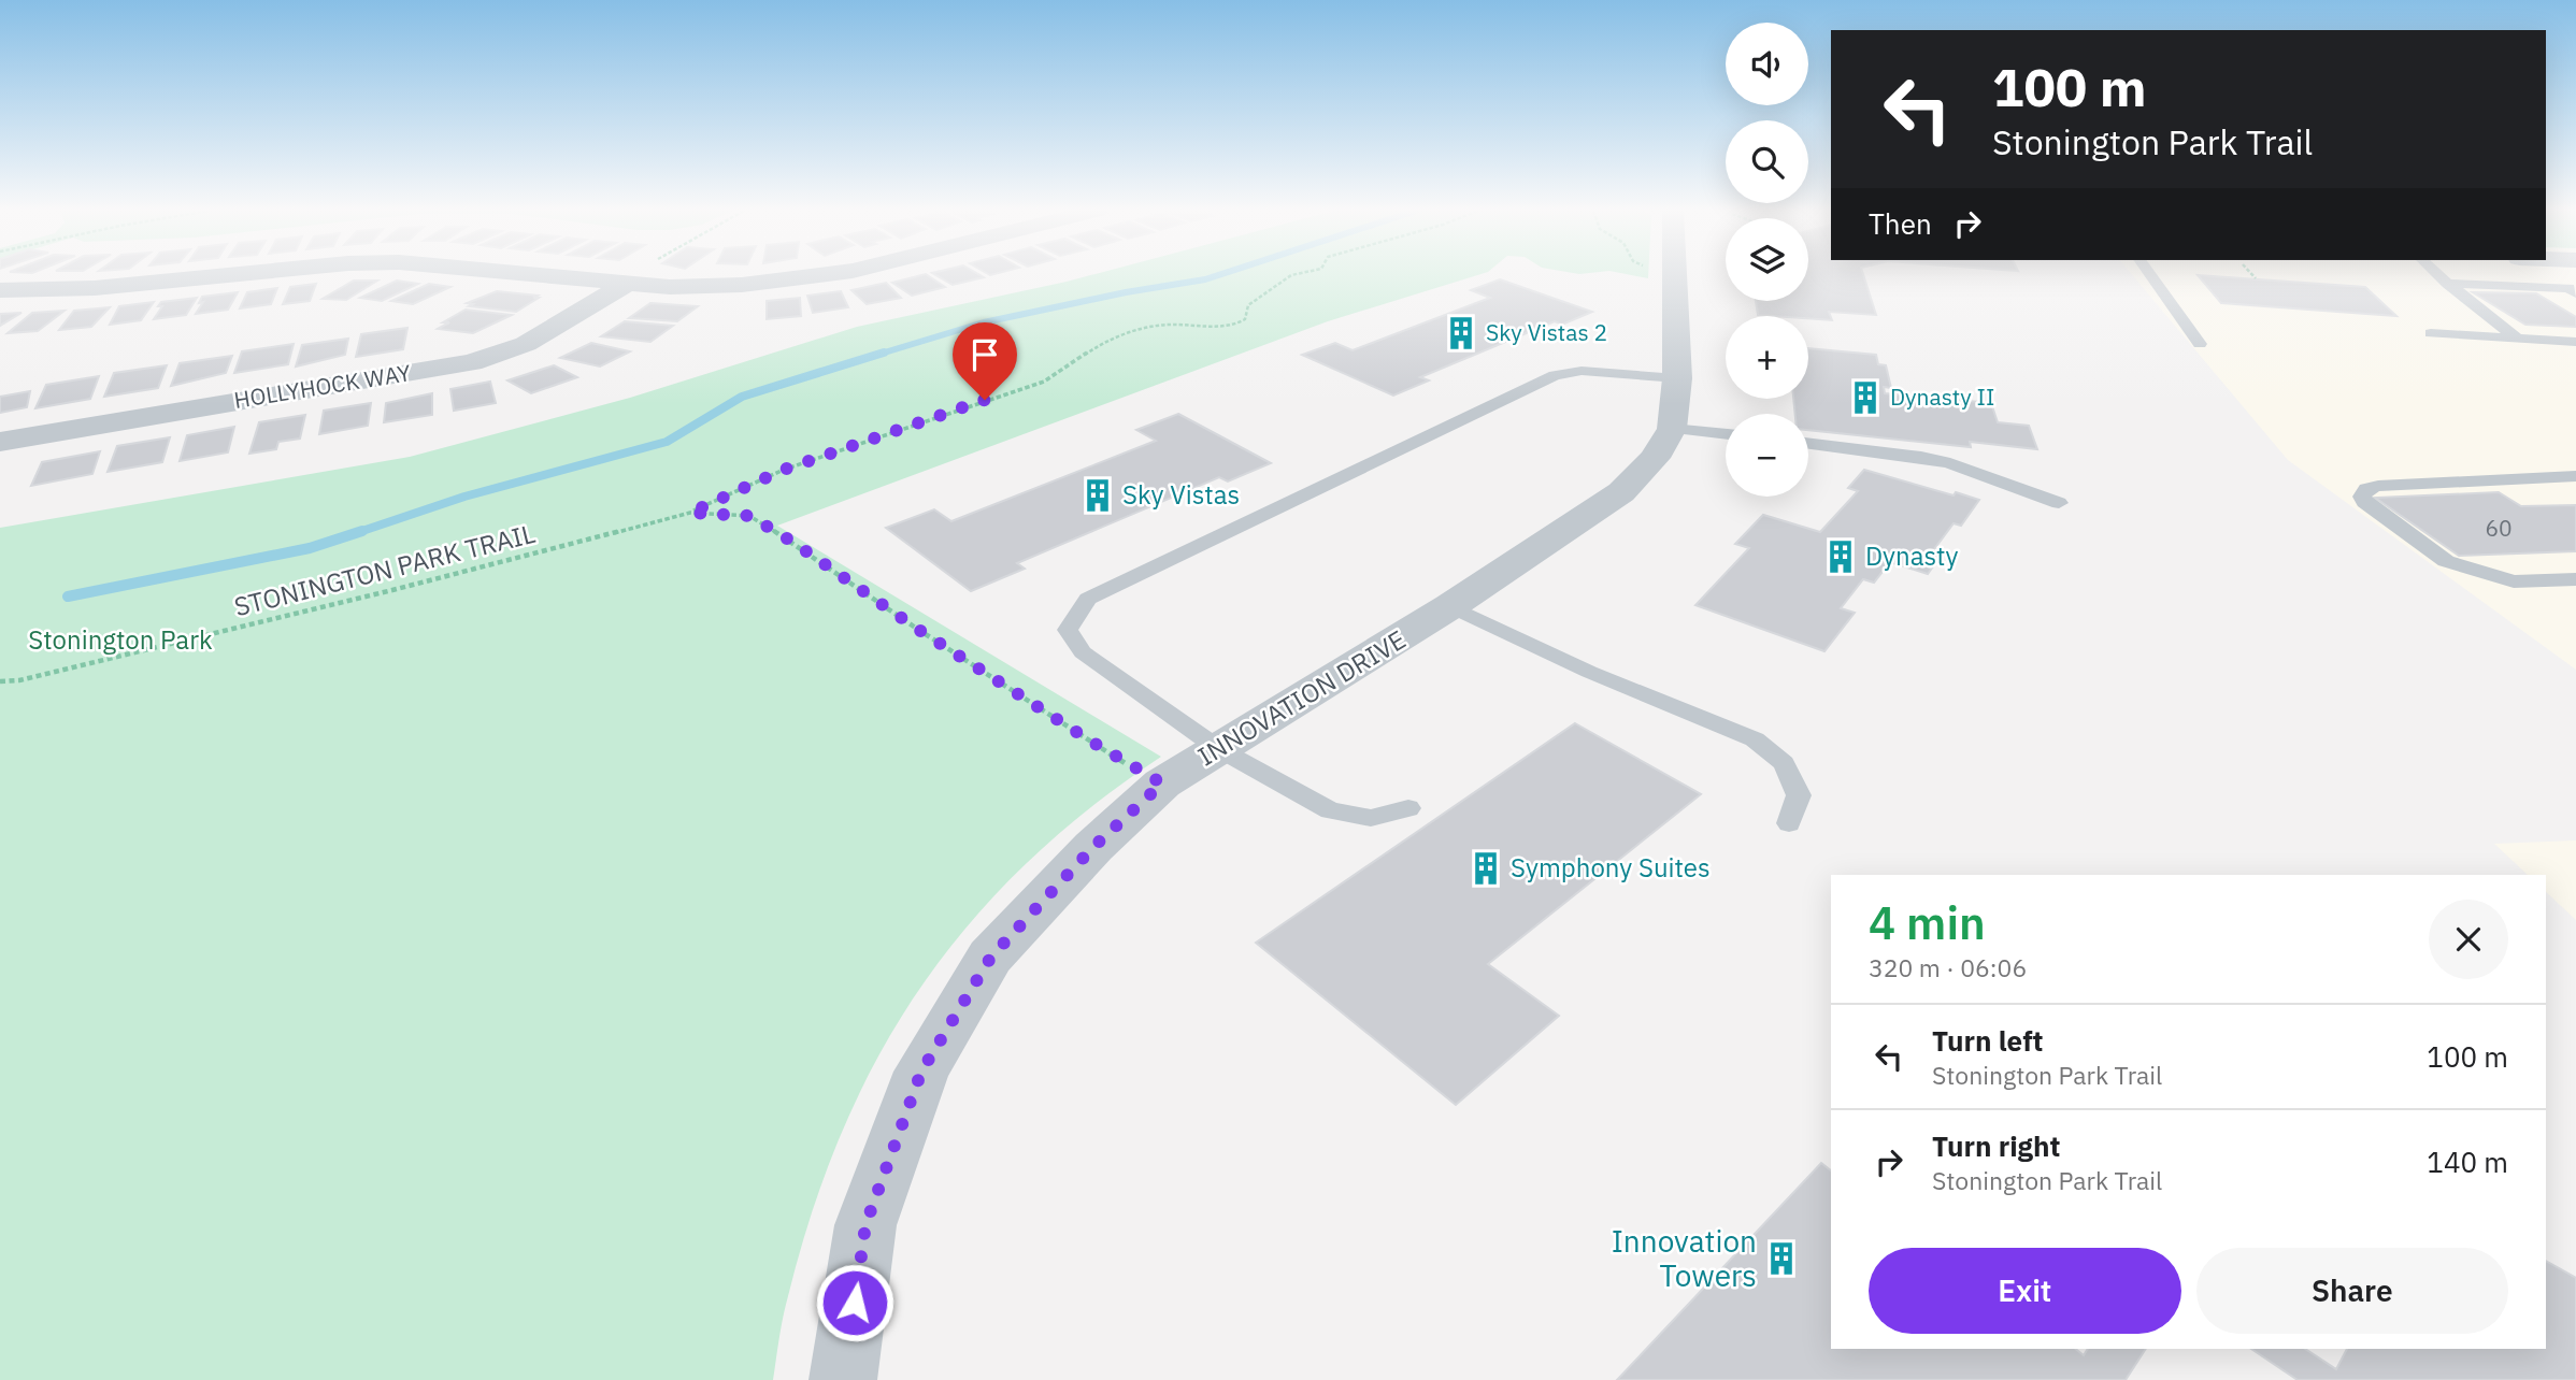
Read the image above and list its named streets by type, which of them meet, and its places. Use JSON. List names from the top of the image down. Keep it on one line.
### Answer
{"streets":{"street":["HOLLYHOCK WAY","INNOVATION DRIVE"],"path":["STONINGTON PARK TRAIL"]},"crossings":[["STONINGTON PARK TRAIL","INNOVATION DRIVE"]],"parks":["Stonington Park"],"places":{"building":["Sky Vistas 2","Dynasty II","Sky Vistas","Dynasty","Symphony Suites","Innovation Towers"]},"house_numbers":["60"],"page":{"map_buttons":["+","−"],"turn":["100 m","Stonington Park Trail"],"then":"Then","heading":["4 min","320 m · 06:06"],"list":[{"name":"Turn left","note":"Stonington Park Trail","value":"100 m"},{"name":"Turn right","note":"Stonington Park Trail","value":"140 m"}],"buttons":["Exit","Share"]}}
